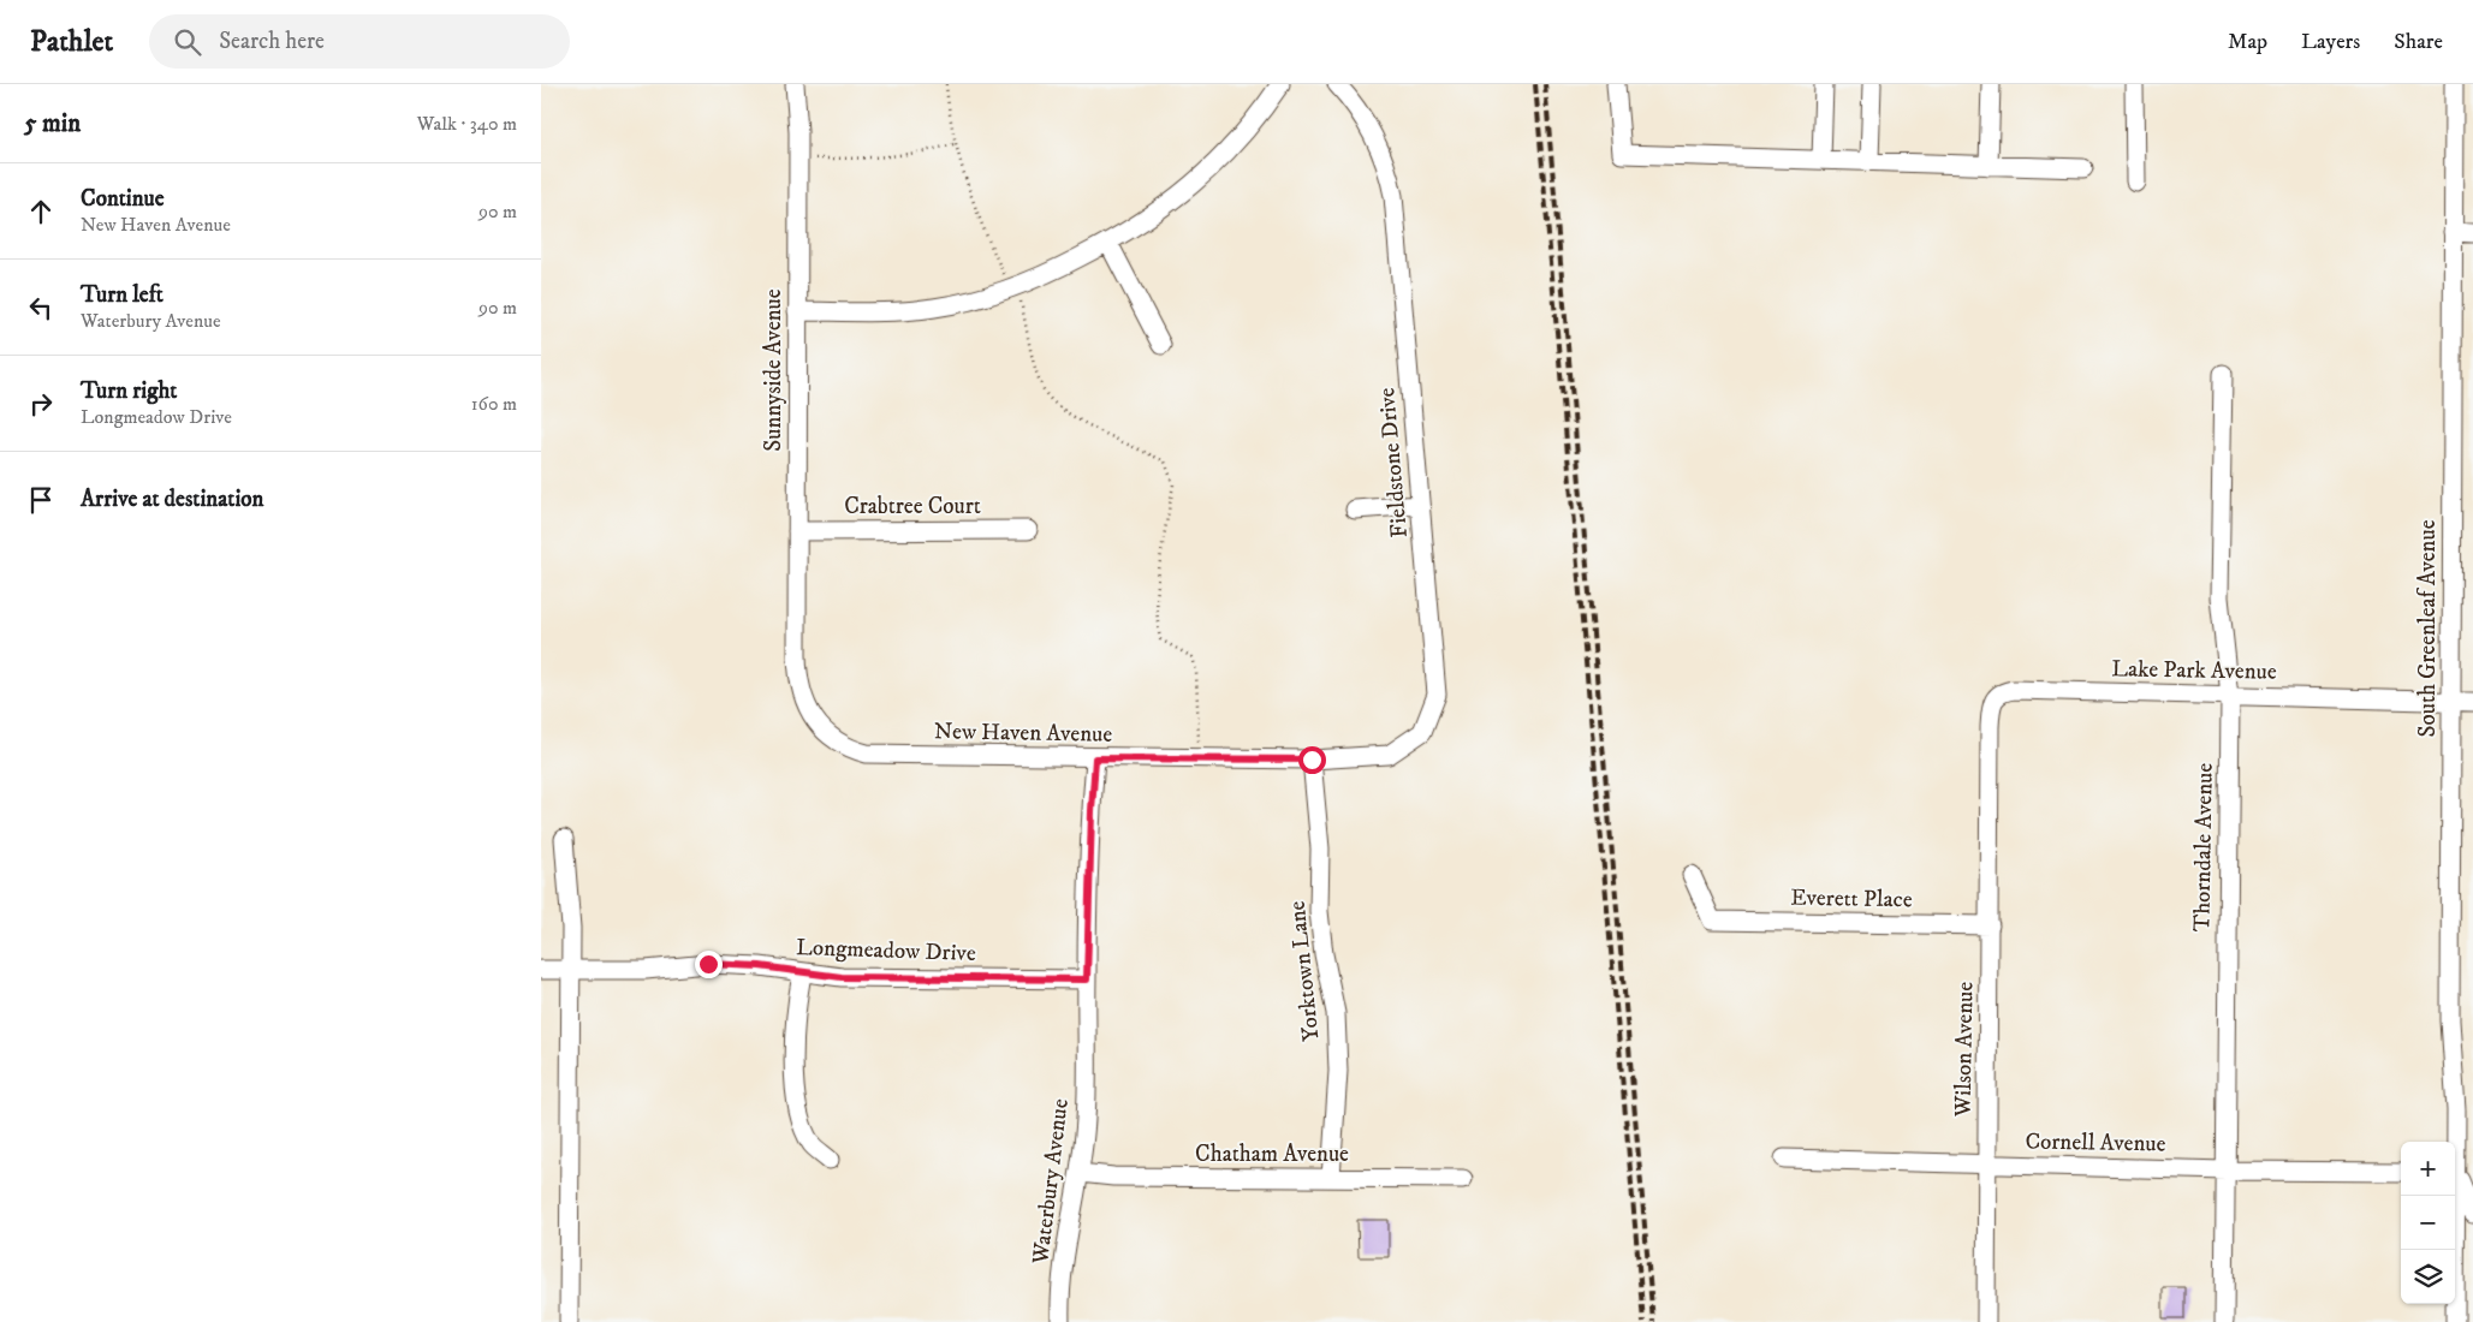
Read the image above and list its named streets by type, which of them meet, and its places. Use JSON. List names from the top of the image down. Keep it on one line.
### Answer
{"streets":{"street":["Sunnyside Avenue","Fieldstone Drive","Crabtree Court","South Greenleaf Avenue","Lake Park Avenue","New Haven Avenue","Thorndale Avenue","Everett Place","Longmeadow Drive","Yorktown Lane","Wilson Avenue","Cornell Avenue","Chatham Avenue","Waterbury Avenue"]},"crossings":[["Sunnyside Avenue","Crabtree Court"],["Sunnyside Avenue","New Haven Avenue"],["Fieldstone Drive","New Haven Avenue"],["Fieldstone Drive","Yorktown Lane"],["South Greenleaf Avenue","Lake Park Avenue"],["Lake Park Avenue","Thorndale Avenue"],["Lake Park Avenue","Wilson Avenue"],["New Haven Avenue","Yorktown Lane"],["New Haven Avenue","Waterbury Avenue"],["Thorndale Avenue","Cornell Avenue"],["Everett Place","Wilson Avenue"],["Longmeadow Drive","Waterbury Avenue"],["Yorktown Lane","Chatham Avenue"],["Wilson Avenue","Cornell Avenue"],["Chatham Avenue","Waterbury Avenue"]],"page":{"header":"Pathlet","search":"Search here","nav":["Map","Layers","Share"],"heading":["5 min","Walk · 340 m"],"list":[["Continue","New Haven Avenue","90 m"],["Turn left","Waterbury Avenue","90 m"],["Turn right","Longmeadow Drive","160 m"],"Arrive at destination"],"map_buttons":["+","−"]}}
